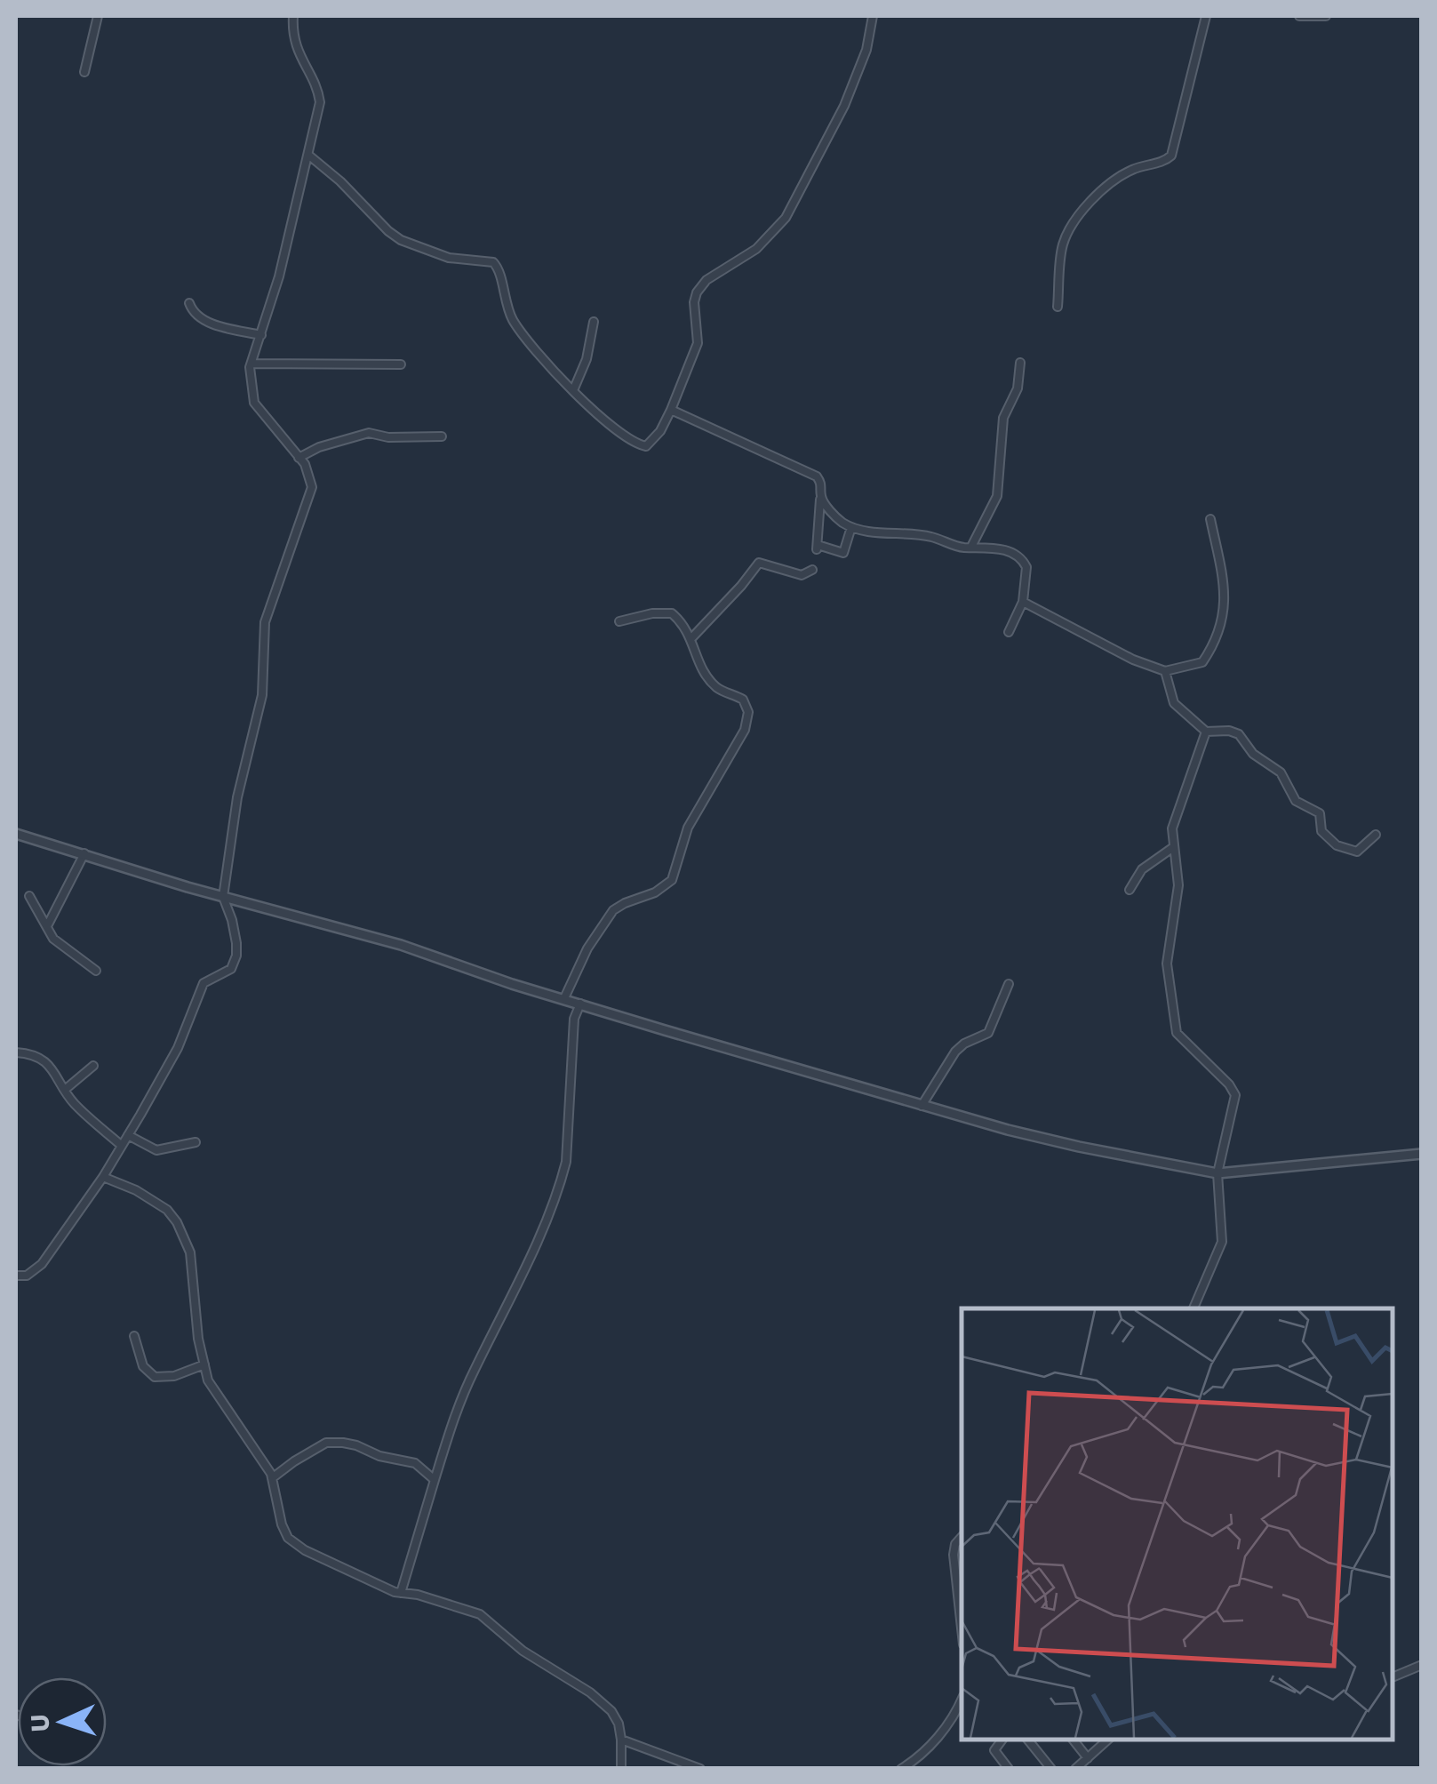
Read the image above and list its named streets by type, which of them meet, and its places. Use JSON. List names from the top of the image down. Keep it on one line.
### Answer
{"north":"left"}
